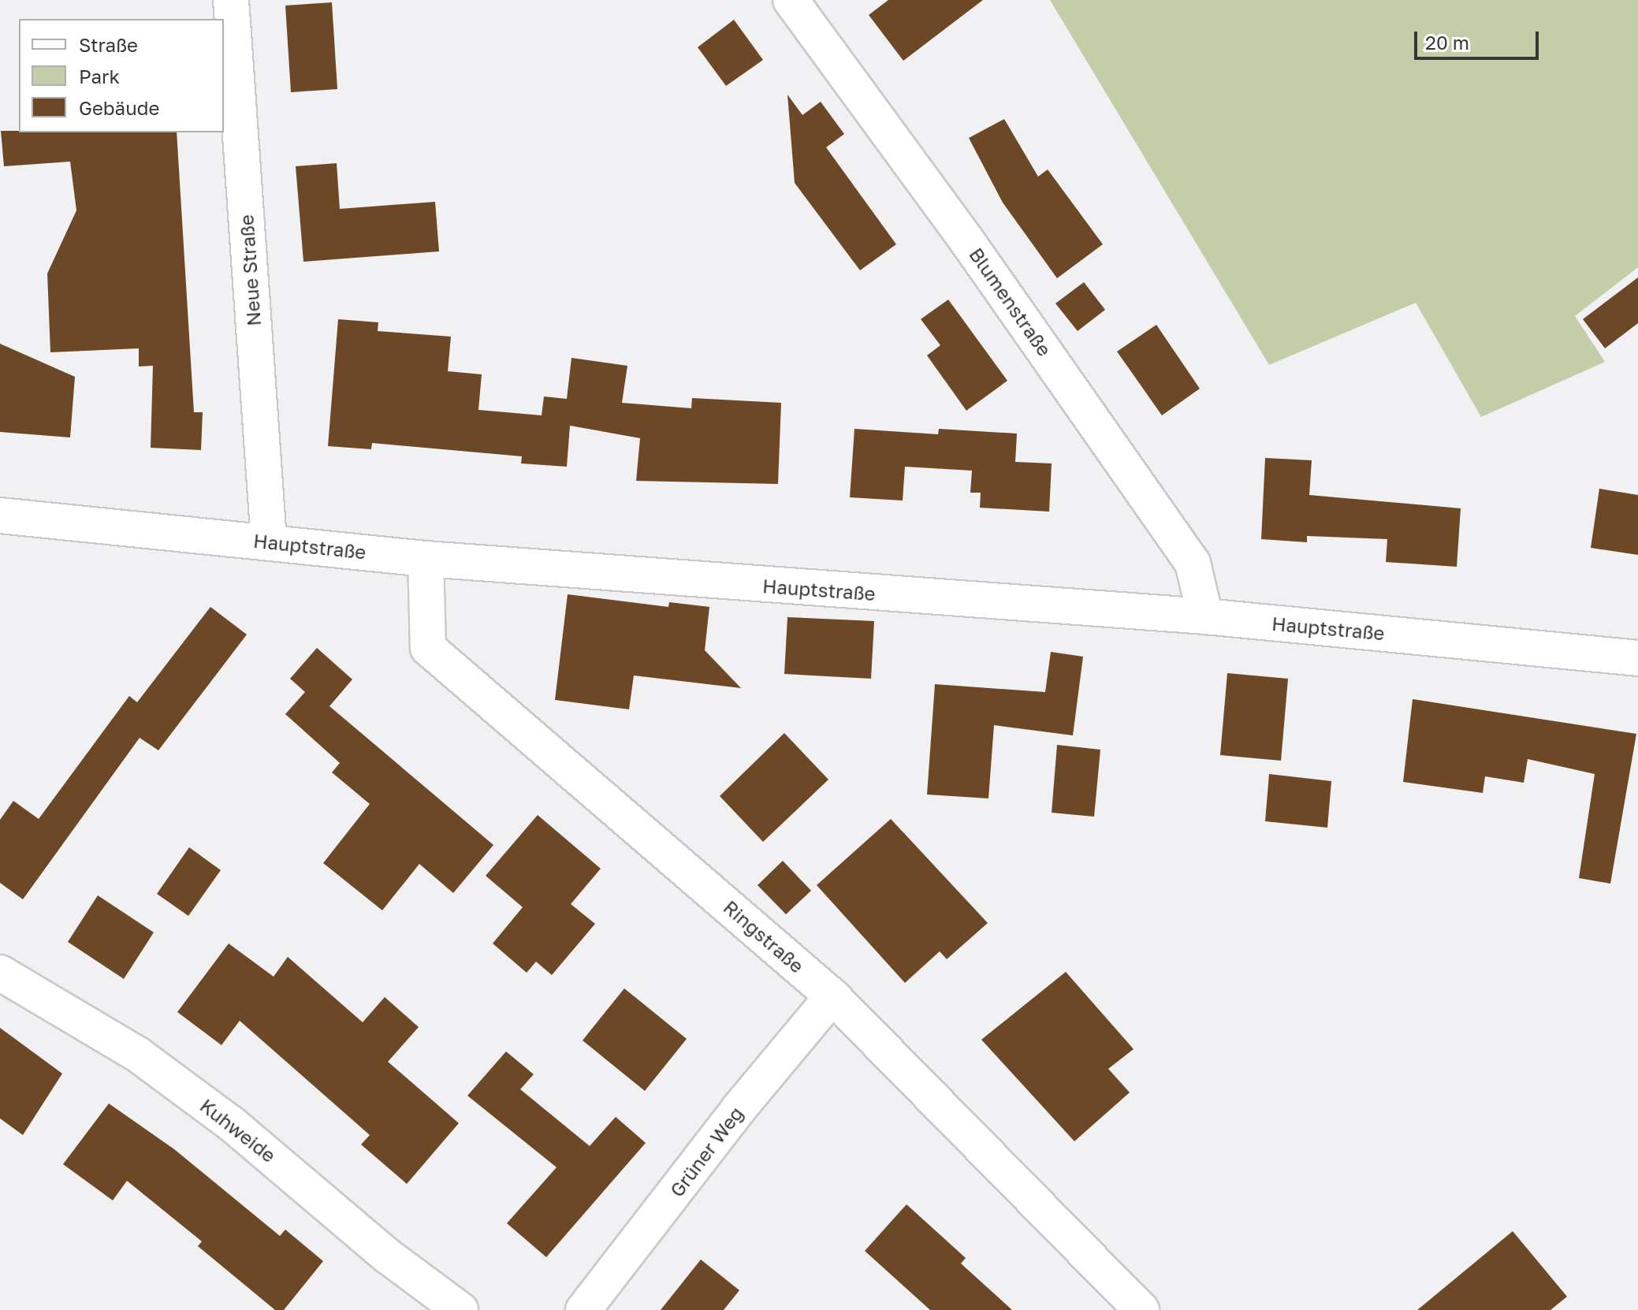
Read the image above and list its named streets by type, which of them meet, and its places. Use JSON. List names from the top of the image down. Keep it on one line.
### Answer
{"streets":{"street":["Neue Straße","Blumenstraße","Hauptstraße","Ringstraße","Kuhweide","Grüner Weg"]},"crossings":[["Neue Straße","Hauptstraße"],["Blumenstraße","Hauptstraße"],["Hauptstraße","Ringstraße"],["Ringstraße","Grüner Weg"]],"legend":["Straße","Park","Gebäude"],"scale_bar":"20 m"}
